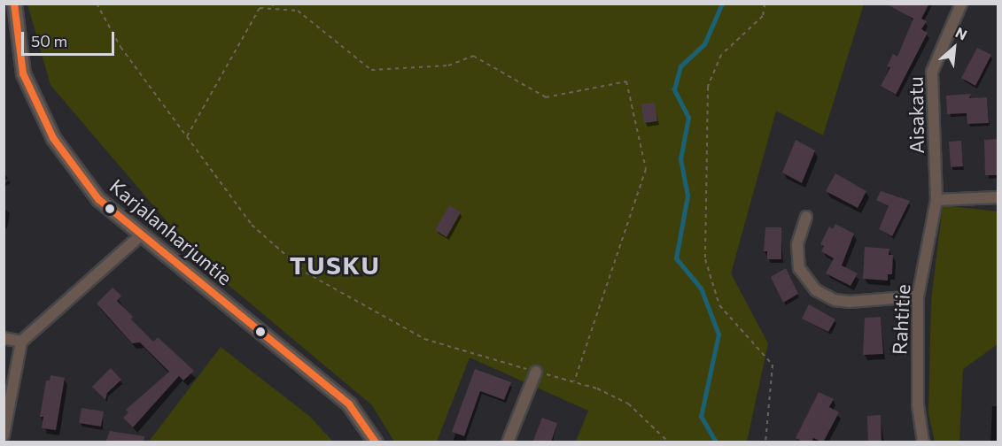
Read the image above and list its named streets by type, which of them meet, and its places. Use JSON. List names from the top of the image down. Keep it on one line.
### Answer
{"streets":{"street":["Aisakatu","Karjalanharjuntie","Rahtitie"]},"crossings":[["Aisakatu","Rahtitie"]],"districts":["TUSKU"],"scale_bar":"50 m","north":"top right"}
